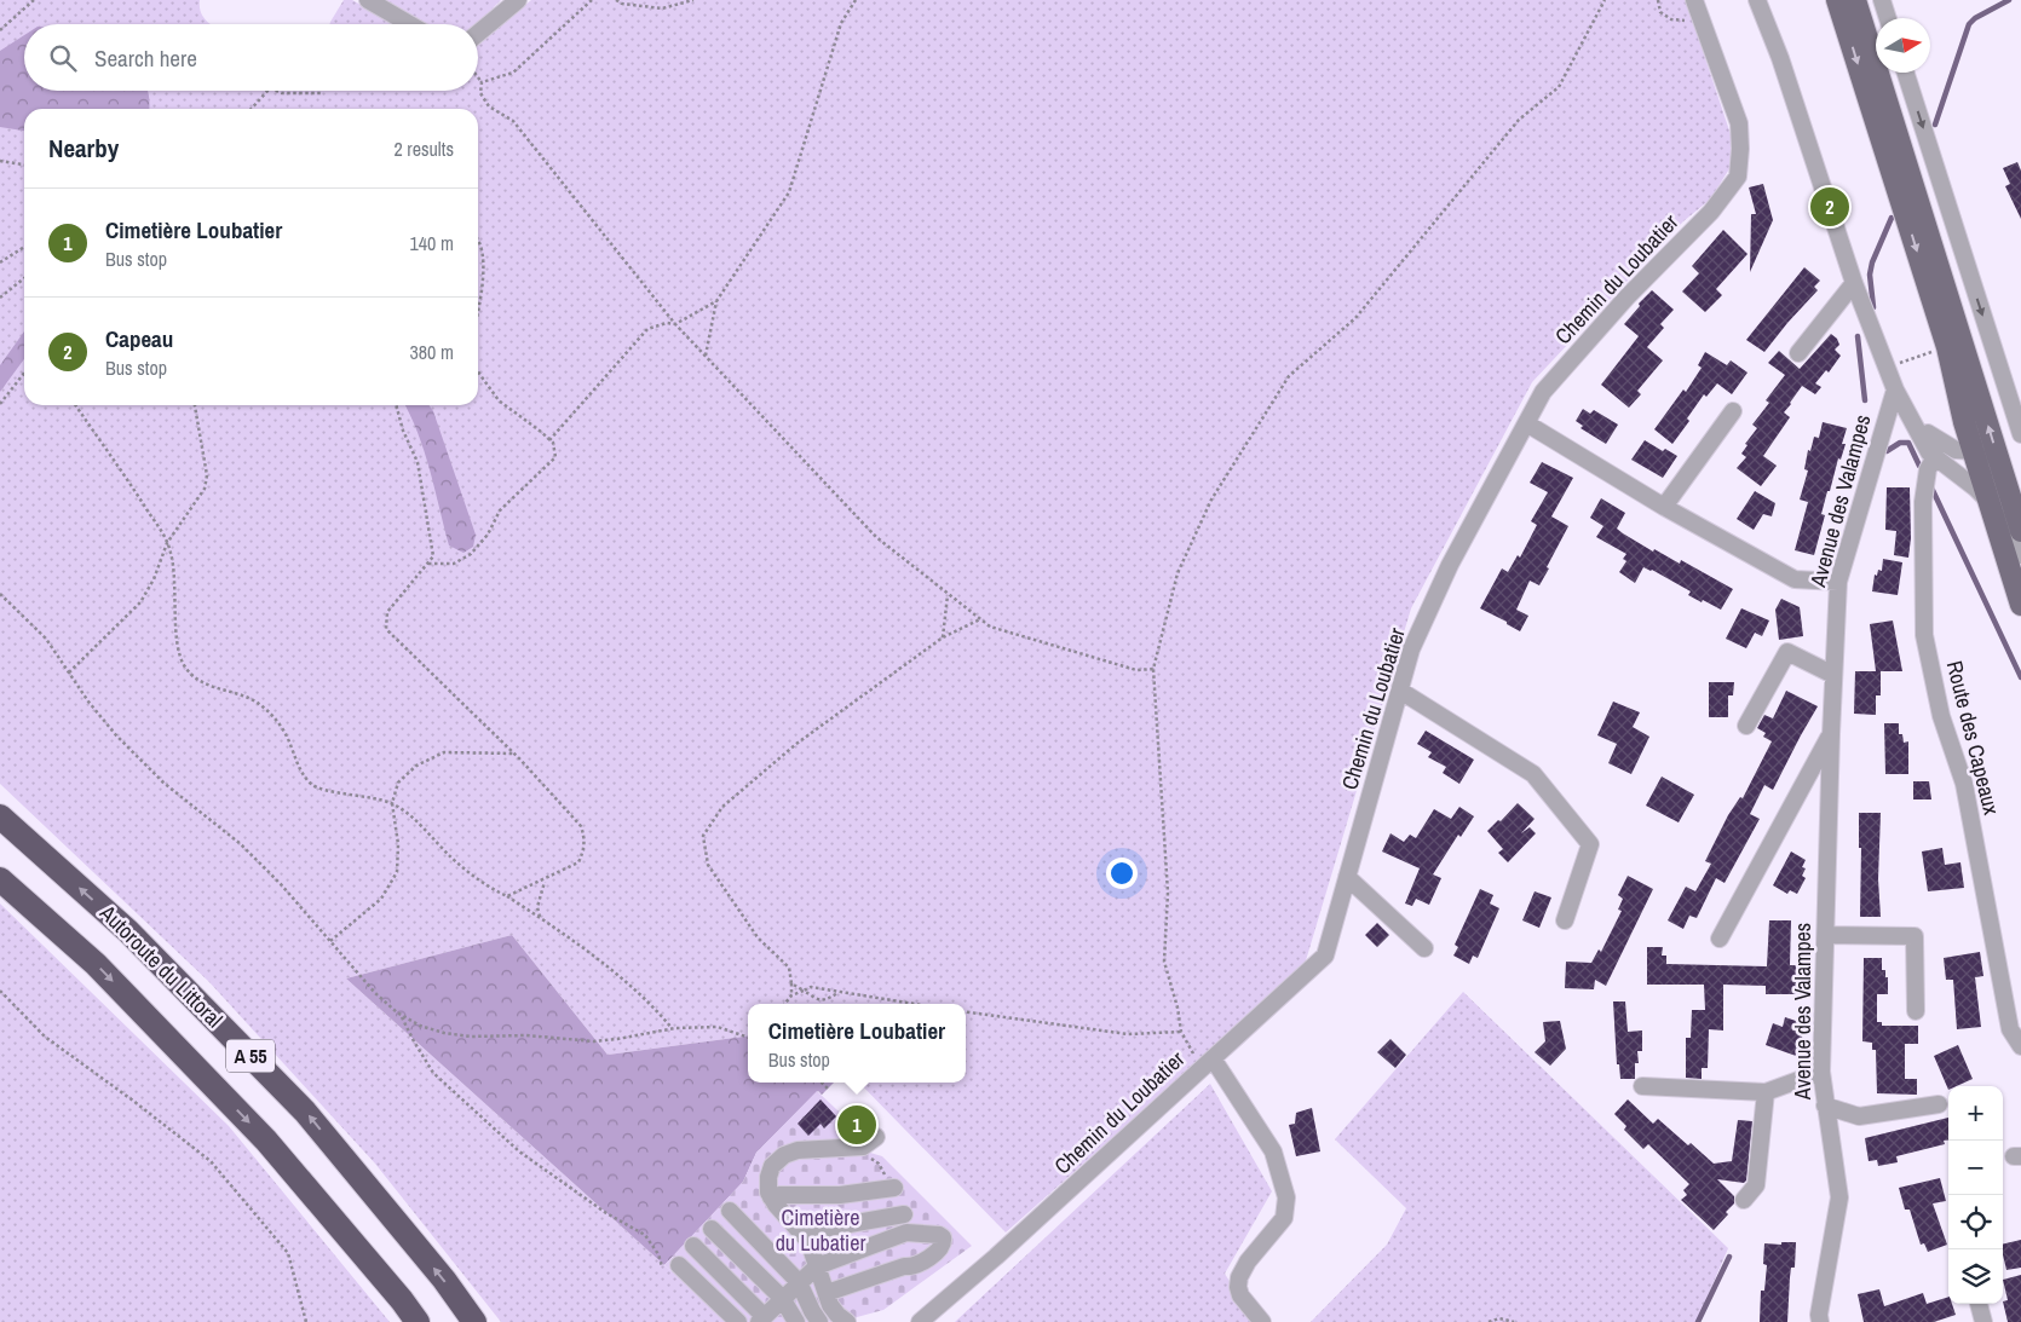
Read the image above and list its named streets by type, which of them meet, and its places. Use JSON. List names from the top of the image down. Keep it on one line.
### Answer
{"streets":{"highway":["Autoroute du Littoral","A 55"],"street":["Chemin du Loubatier","Avenue des Valampes","Route des Capeaux"]},"parks":["Cimetière du Lubatier"],"north":"right","page":{"search":"Search here","heading":["Nearby","2 results"],"pins":["2","1"],"list":[{"mark":"1","name":"Cimetière Loubatier","note":"Bus stop","value":"140 m"},{"mark":"2","name":"Capeau","note":"Bus stop","value":"380 m"}],"popup":["Cimetière Loubatier","Bus stop"],"map_buttons":["+","−"]}}
